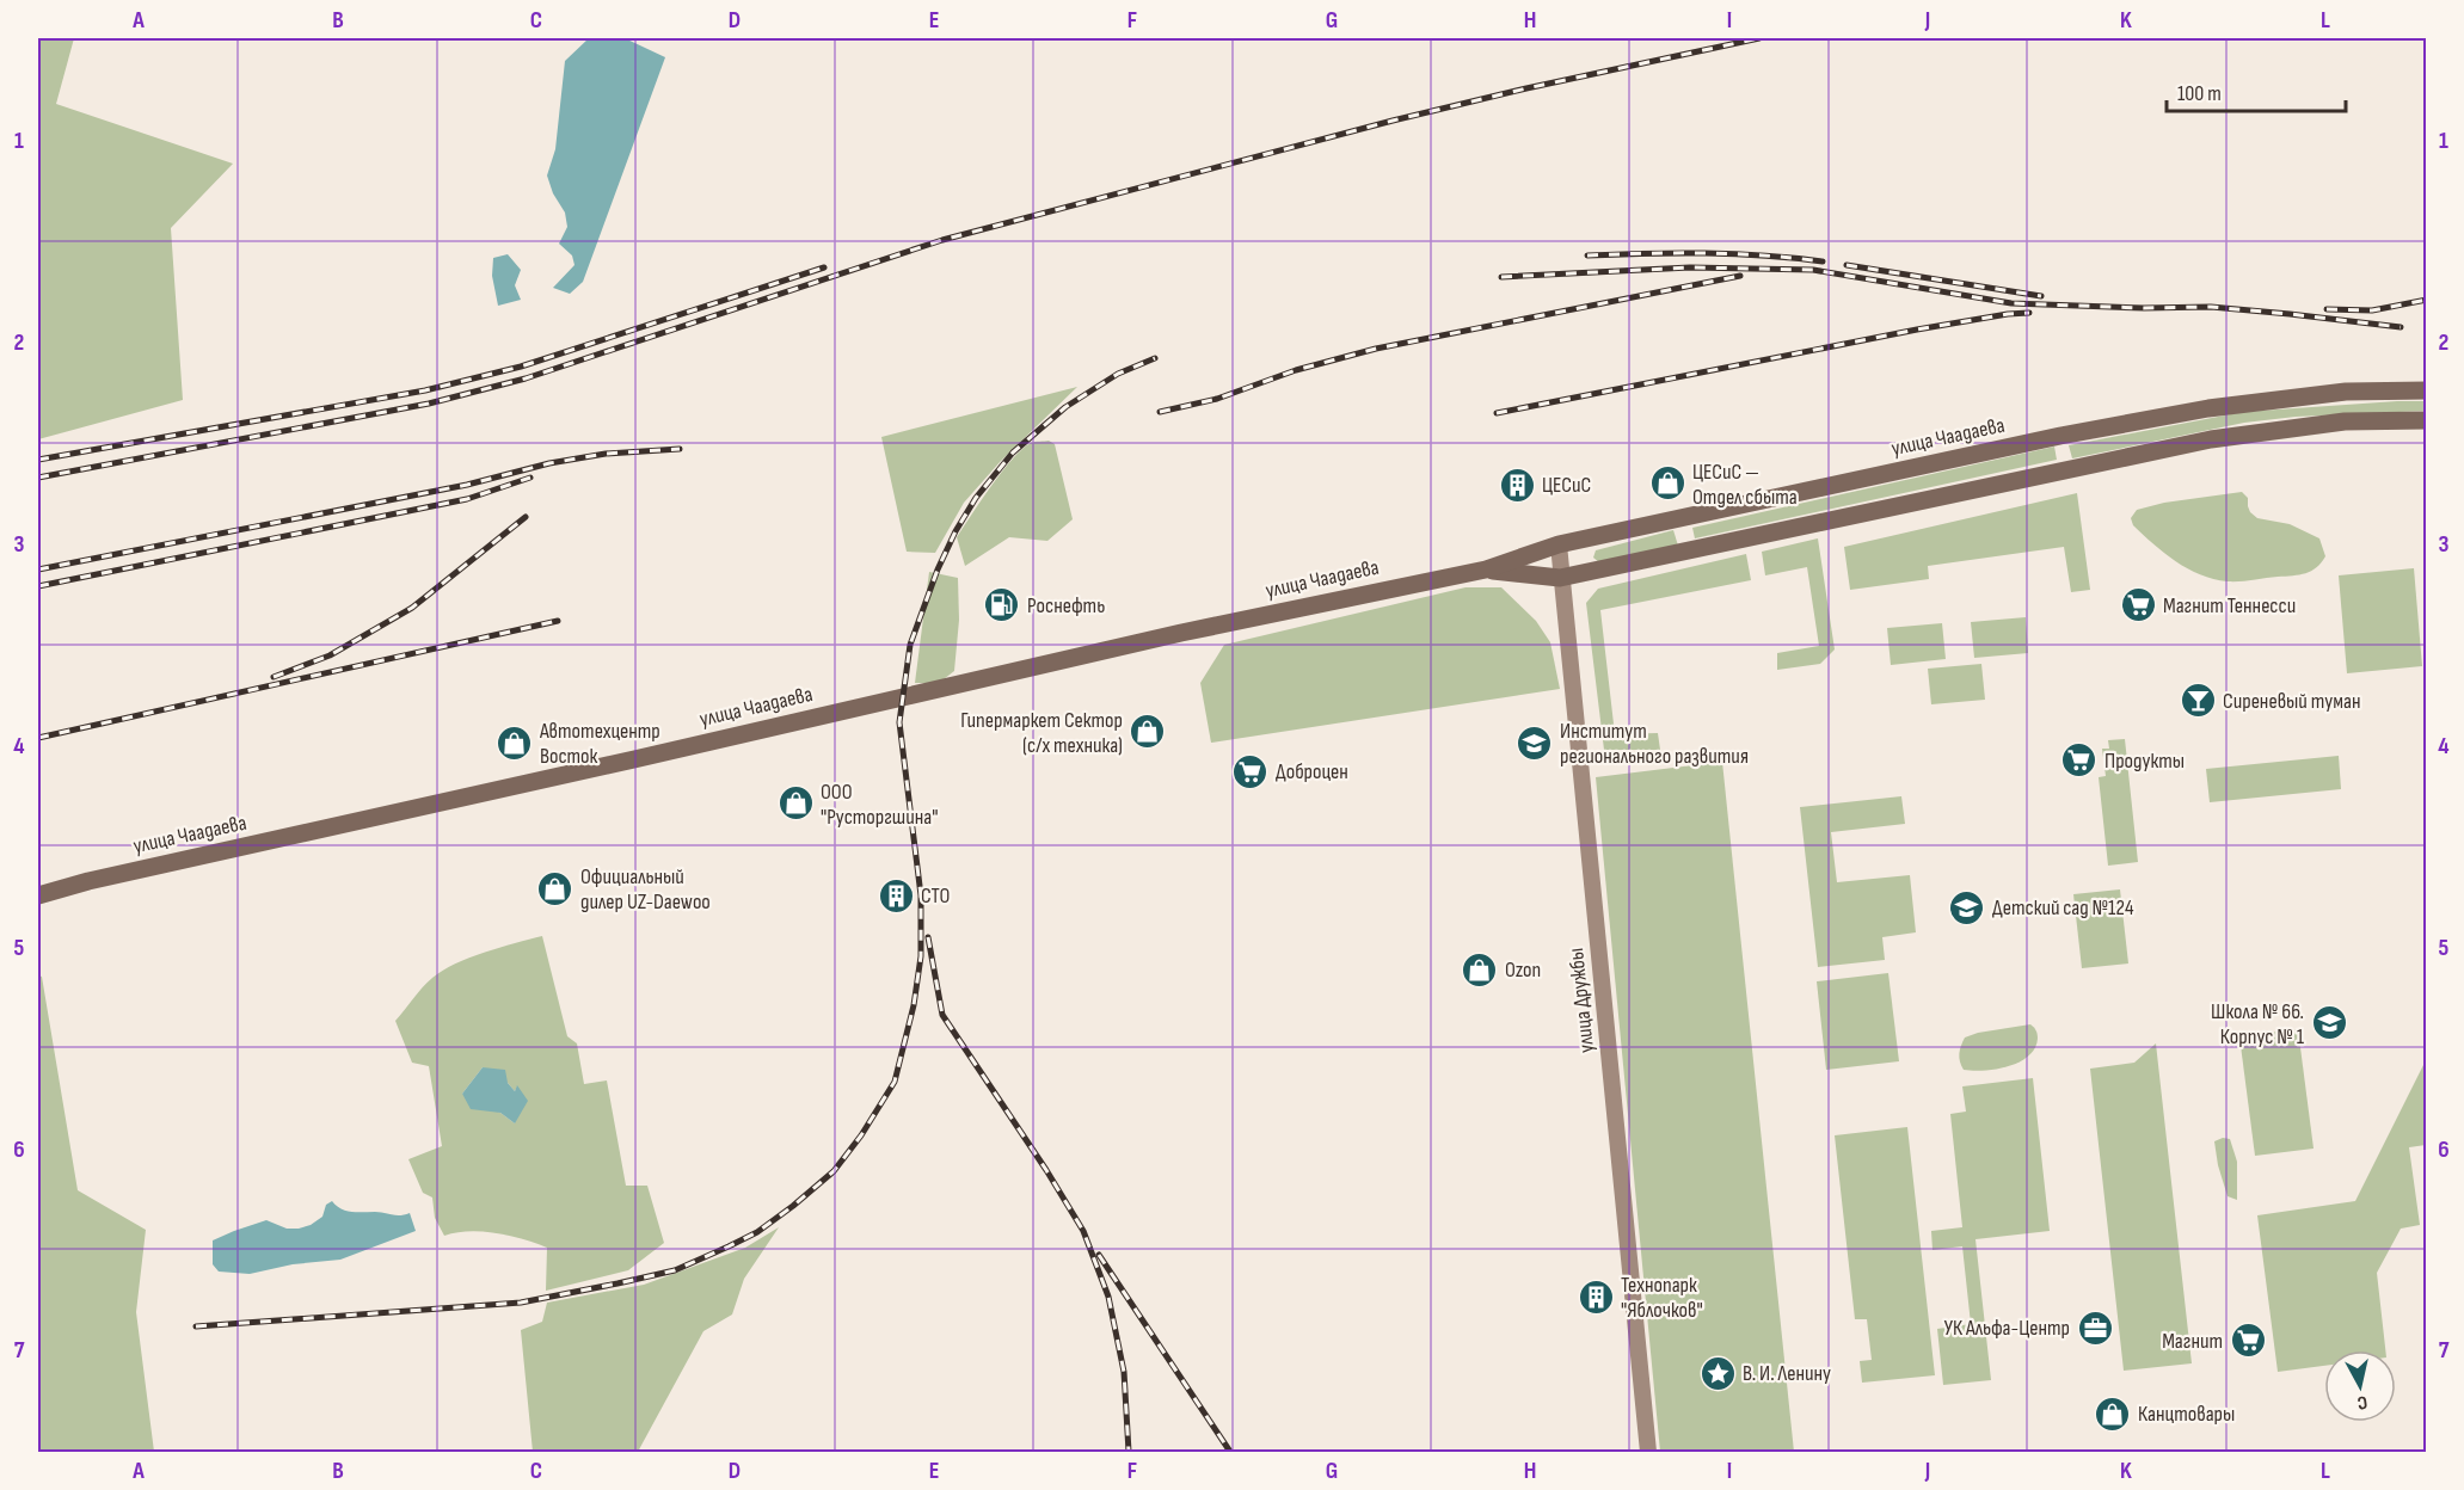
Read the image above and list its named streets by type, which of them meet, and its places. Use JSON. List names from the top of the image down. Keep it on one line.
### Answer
{"streets":{"main road":["улица Чаадаева","улица Дружбы"]},"crossings":[["улица Чаадаева","улица Дружбы"]],"places":{"shop":["ЦЕСиС — Отдел сбыта","Гипермаркет Сектор (с/х техника)","Автотехцентр Восток","ООО \"Русторгшина\"","Официальный дилер UZ-Daewoo","Ozon","Канцтовары"],"building":["ЦЕСиС","СТО","Технопарк \"Яблочков\""],"fuel station":["Роснефть"],"supermarket":["Магнит Теннесси","Продукты","Доброцен","Магнит"],"bar":["Сиреневый туман"],"school or university":["Институт регионального развития","Детский сад №124","Школа № 66. Корпус № 1"],"office":["УК Альфа-Центр"],"place":["В. И. Ленину"]},"scale_bar":"100 m","north":"bottom","grid":{"columns":["A","B","C","D","E","F","G","H","I","J","K","L"],"rows":["1","2","3","4","5","6","7"]}}
